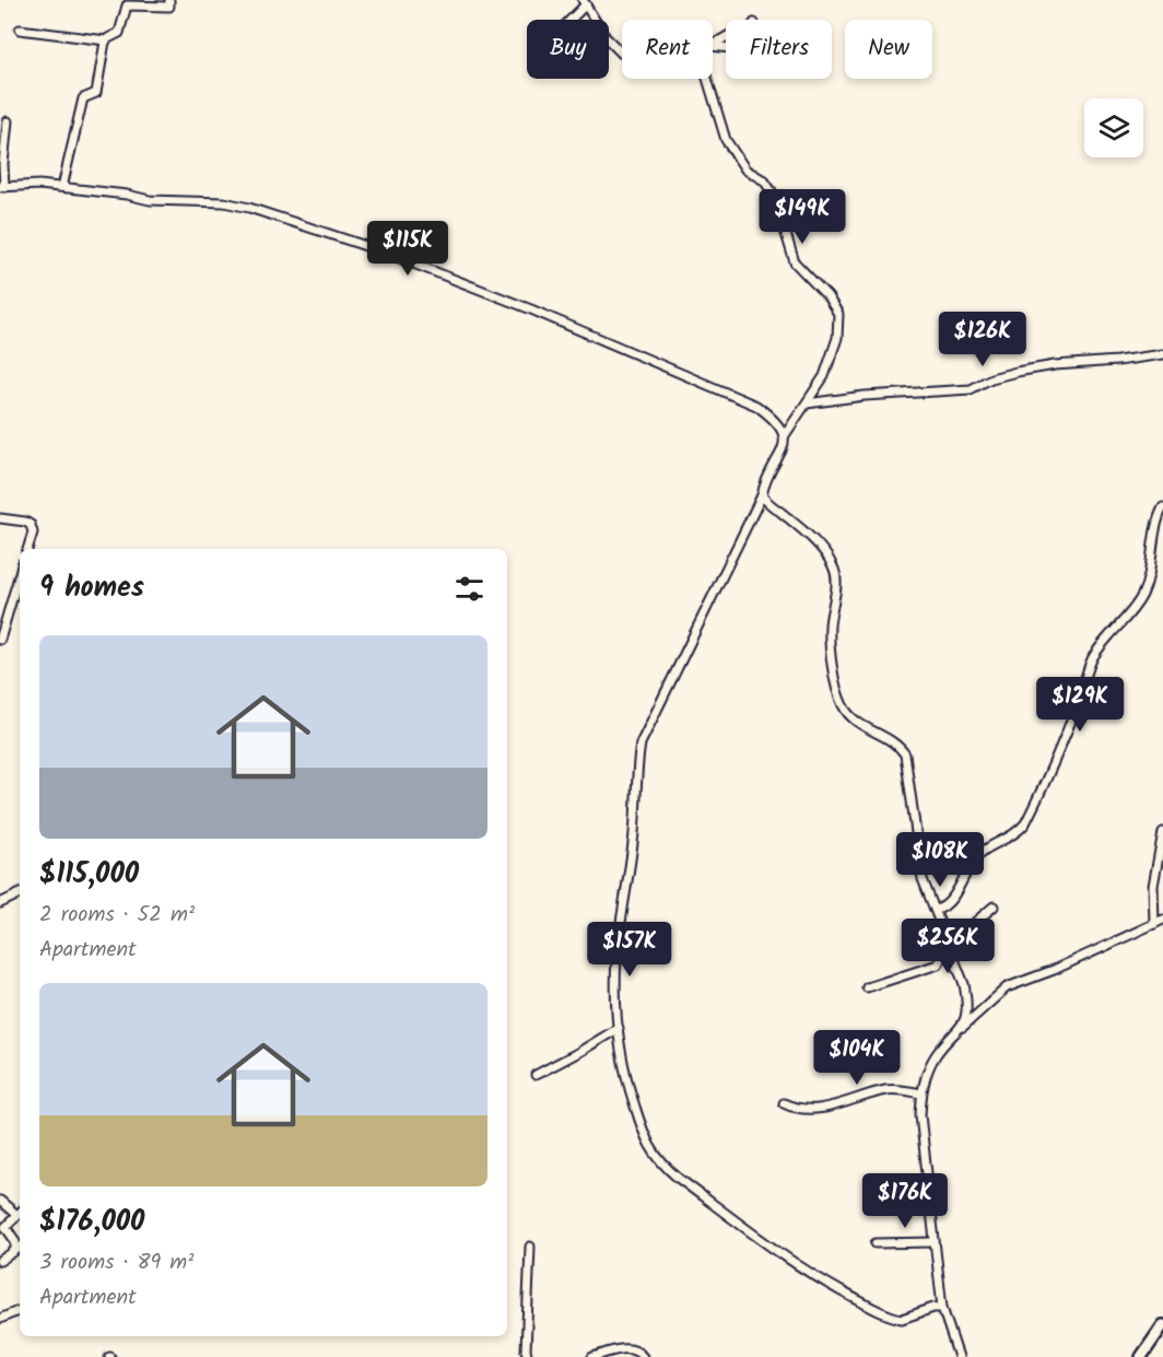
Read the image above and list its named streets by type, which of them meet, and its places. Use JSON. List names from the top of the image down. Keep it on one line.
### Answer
{"page":{"chip":["Buy","Rent","Filters","New"],"price":["$149K","$115K","$126K","$129K","$108K","$256K","$157K","$104K","$176K"],"heading":"9 homes","list":[{"name":"$115,000","note":"2 rooms · 52 m² · Apartment"},{"name":"$176,000","note":"3 rooms · 89 m² · Apartment"}]}}
